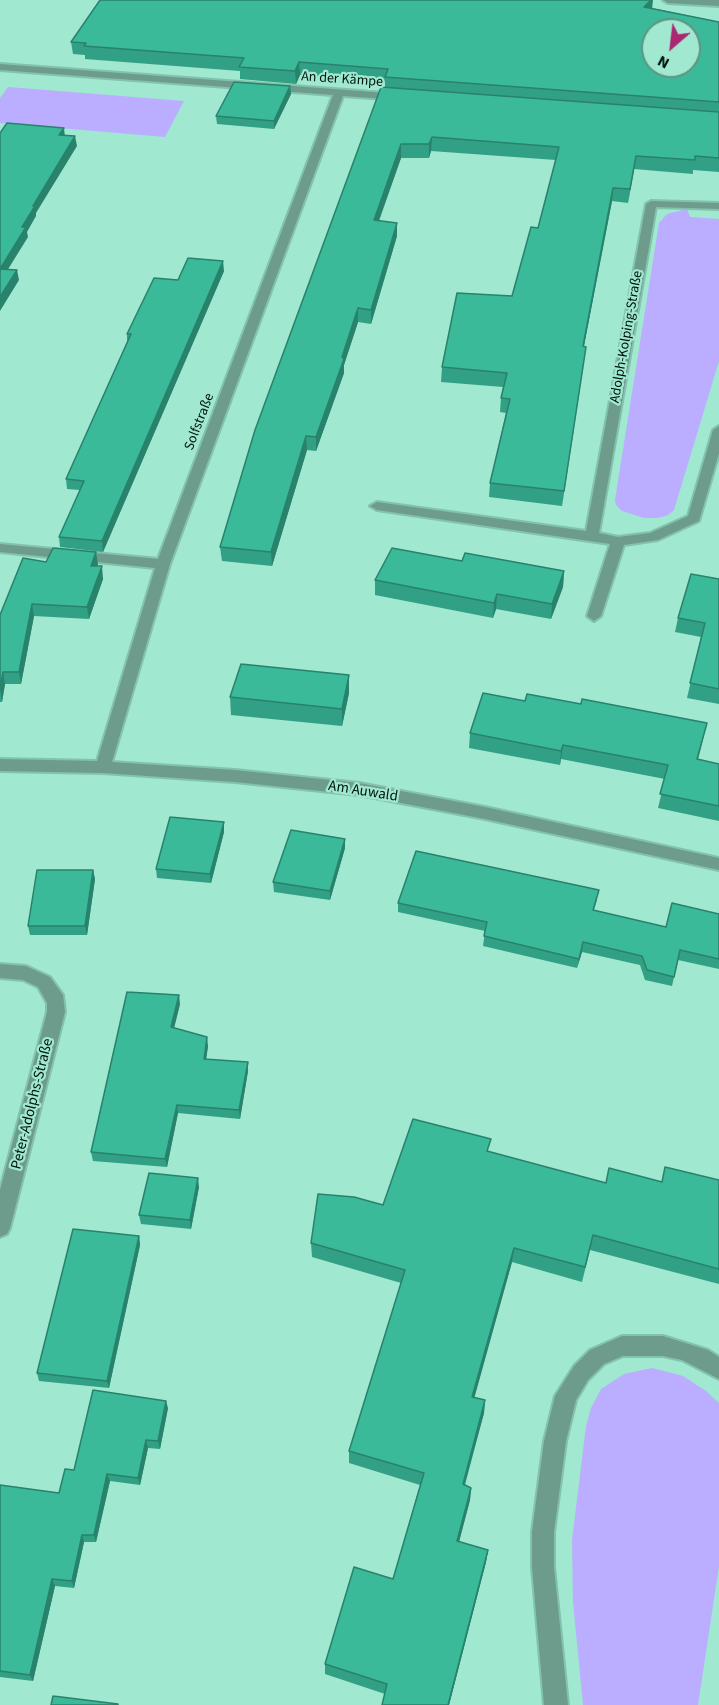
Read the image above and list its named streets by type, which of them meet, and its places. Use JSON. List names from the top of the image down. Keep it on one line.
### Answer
{"streets":{"street":["An der Kämpe","Adolph-Kolping-Straße","Solfstraße","Am Auwald","Peter-Adolphs-Straße"]},"crossings":[["An der Kämpe","Solfstraße"],["Solfstraße","Am Auwald"]],"north":"bottom left"}
